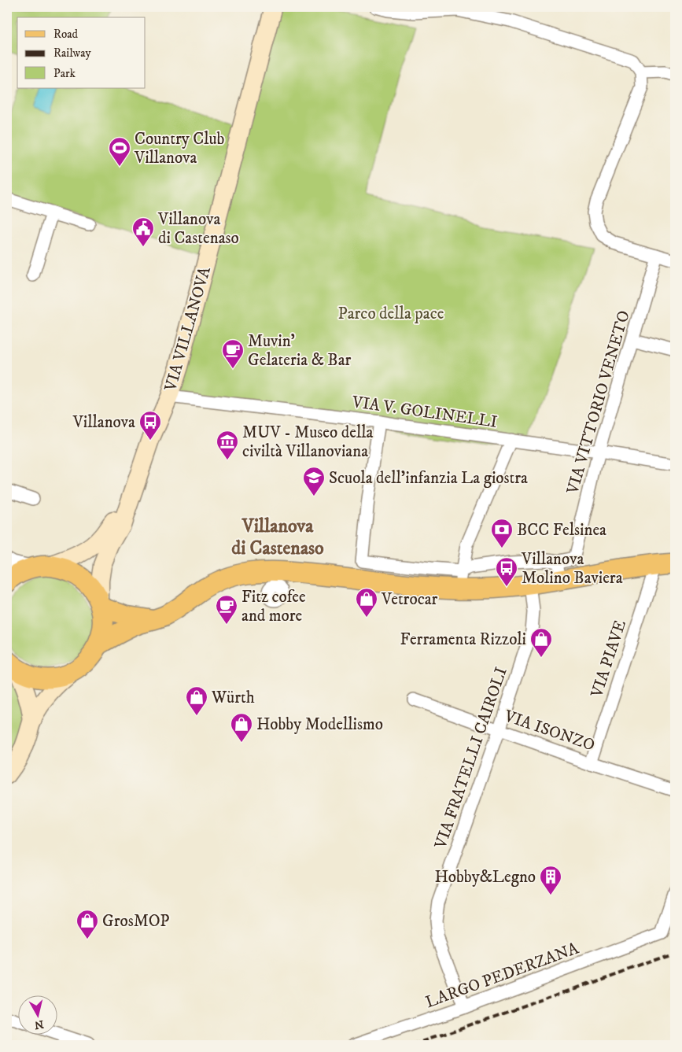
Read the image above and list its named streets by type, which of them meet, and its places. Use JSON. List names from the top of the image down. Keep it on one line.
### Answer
{"streets":{"main road":["VIA VILLANOVA"],"street":["VIA VITTORIO VENETO","VIA V. GOLINELLI","VIA PIAVE","VIA ISONZO","VIA FRATELLI CAIROLI","LARGO PEDERZANA"]},"crossings":[["VIA VILLANOVA","VIA V. GOLINELLI"],["VIA VITTORIO VENETO","VIA V. GOLINELLI"],["VIA PIAVE","VIA ISONZO"],["VIA ISONZO","VIA FRATELLI CAIROLI"],["VIA FRATELLI CAIROLI","LARGO PEDERZANA"]],"districts":["Villanova di Castenaso"],"parks":["Parco della pace"],"places":{"sports":["Country Club Villanova"],"public building":["Villanova di Castenaso"],"cafe":["Muvin' Gelateria & Bar","Fitz cofee and more"],"bus stop":["Villanova","Villanova Molino Baviera"],"museum":["MUV - Museo della civiltà Villanoviana"],"school or university":["Scuola dell'infanzia La giostra"],"bank":["BCC Felsinea"],"shop":["Vetrocar","Ferramenta Rizzoli","Würth","Hobby Modellismo","GrosMOP"],"building":["Hobby&Legno"]},"legend":["Road","Railway","Park"],"north":"bottom"}
